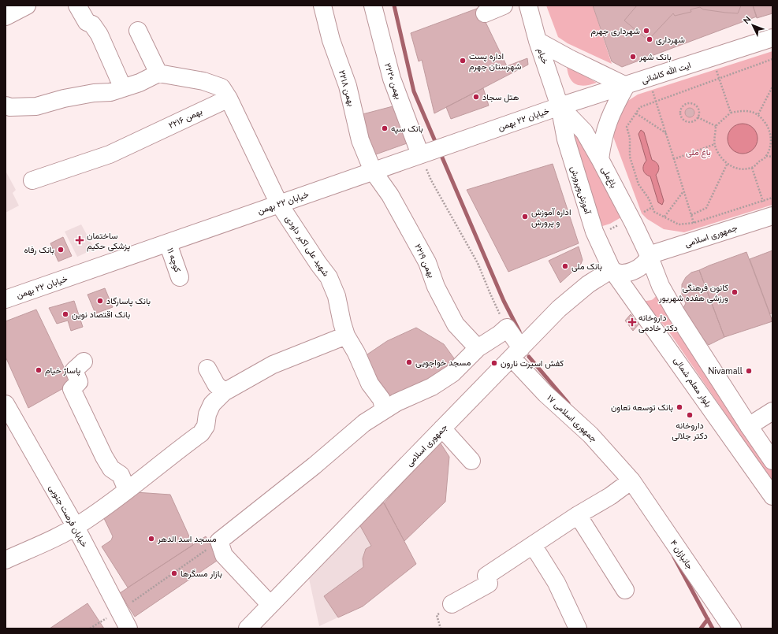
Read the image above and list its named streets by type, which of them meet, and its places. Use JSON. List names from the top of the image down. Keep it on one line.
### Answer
{"streets":{"street":["خیام","ایت الله کاشانی","۲۲بهمن ۲۰","۲۲بهمن ۱۸","۲۲بهمن ۱۶","خیابان ۲۲ بهمن","باغ‌ملی","آموزش‌و‌پرورش","جمهوری اسلامی","شهید علی اکبر داودی","کوچه ۱۱","۲۲بهمن ۱۹","بلوار معلم شمالی","جمهوری اسلامی ۱۷","خیابان فرصت جنوبی","جانبازان ۴"]},"crossings":[["خیام","ایت الله کاشانی"],["خیام","خیابان ۲۲ بهمن"],["خیام","باغ‌ملی"],["خیام","آموزش‌و‌پرورش"],["ایت الله کاشانی","خیابان ۲۲ بهمن"],["ایت الله کاشانی","باغ‌ملی"],["ایت الله کاشانی","آموزش‌و‌پرورش"],["۲۲بهمن ۲۰","خیابان ۲۲ بهمن"],["۲۲بهمن ۱۸","خیابان ۲۲ بهمن"],["۲۲بهمن ۱۸","۲۲بهمن ۱۹"],["خیابان ۲۲ بهمن","باغ‌ملی"],["خیابان ۲۲ بهمن","آموزش‌و‌پرورش"],["خیابان ۲۲ بهمن","شهید علی اکبر داودی"],["خیابان ۲۲ بهمن","کوچه ۱۱"],["خیابان ۲۲ بهمن","۲۲بهمن ۱۹"],["باغ‌ملی","آموزش‌و‌پرورش"],["باغ‌ملی","جمهوری اسلامی"],["آموزش‌و‌پرورش","جمهوری اسلامی"],["آموزش‌و‌پرورش","بلوار معلم شمالی"],["جمهوری اسلامی","بلوار معلم شمالی"],["جمهوری اسلامی","جمهوری اسلامی ۱۷"],["جمهوری اسلامی ۱۷","جانبازان ۴"]],"parks":["باغ ملی"],"places":{"other":["شهرداری جهرم","شهرداری","بانک شهر","اداره پست شهرستان جهرم","هتل سجاد","بانک سپه","اداره آموزش و پرورش","بانک رفاه","بانک ملی","کانون فرهنگی ورزشی هفده شهریور","بانک پاسارگاد","بانک اقتصاد نوین","مسجد خواجویی","کفش اسپرت نارون","پاساژ خیام","Nivamall","بانک توسعه تعاون","داروخانه دکتر جلالی","مسجد اسد الدهر","بازار مسگرها"],"health":["ساختمان پزشکی حکیم","داروخانه دکتر خادمی"]},"north":"top left"}
